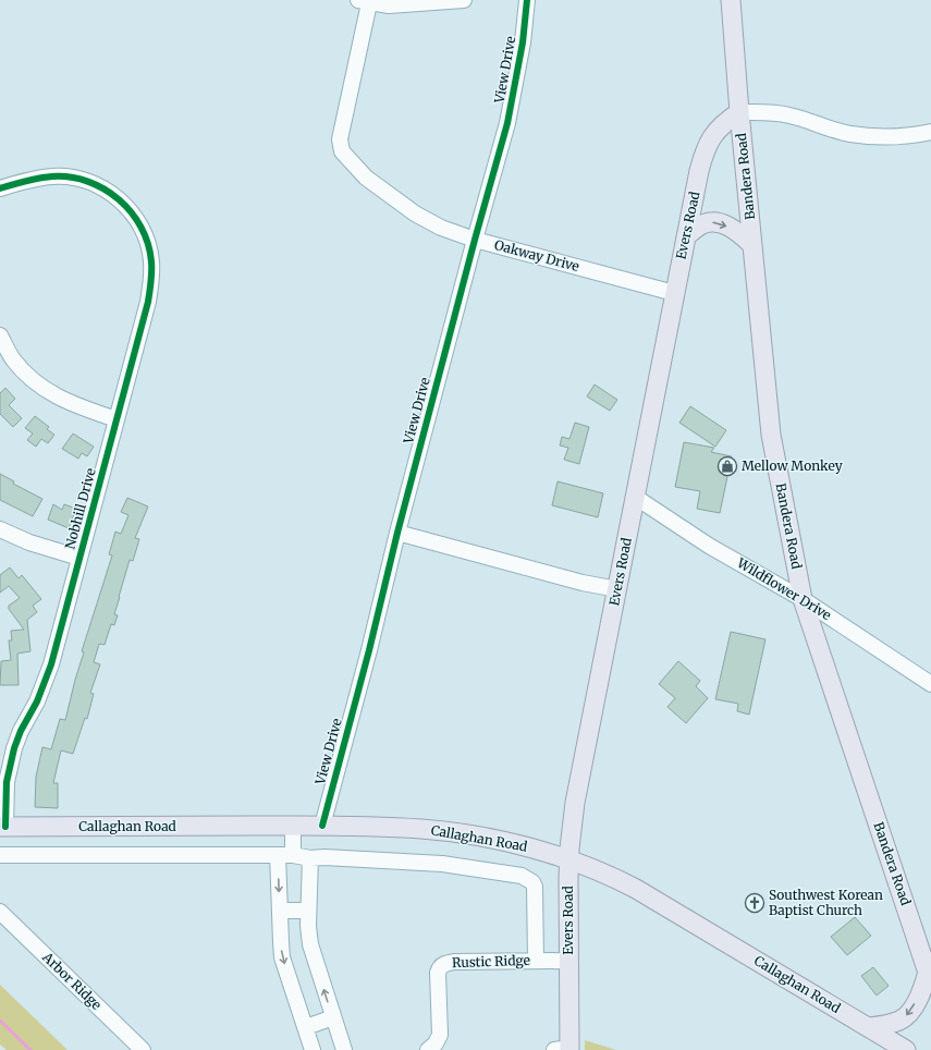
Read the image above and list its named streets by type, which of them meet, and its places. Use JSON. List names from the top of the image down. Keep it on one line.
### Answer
{"streets":{"main road":["Bandera Road","Evers Road","Callaghan Road"],"street":["View Drive","Oakway Drive","Nobhill Drive","Wildflower Drive","Rustic Ridge","Arbor Ridge"]},"crossings":[["View Drive","Oakway Drive"],["View Drive","Callaghan Road"],["Bandera Road","Evers Road"],["Bandera Road","Wildflower Drive"],["Evers Road","Oakway Drive"],["Evers Road","Wildflower Drive"],["Evers Road","Callaghan Road"],["Evers Road","Rustic Ridge"],["Nobhill Drive","Callaghan Road"]],"places":{"shop":["Mellow Monkey"],"church":["Southwest Korean Baptist Church"]}}
